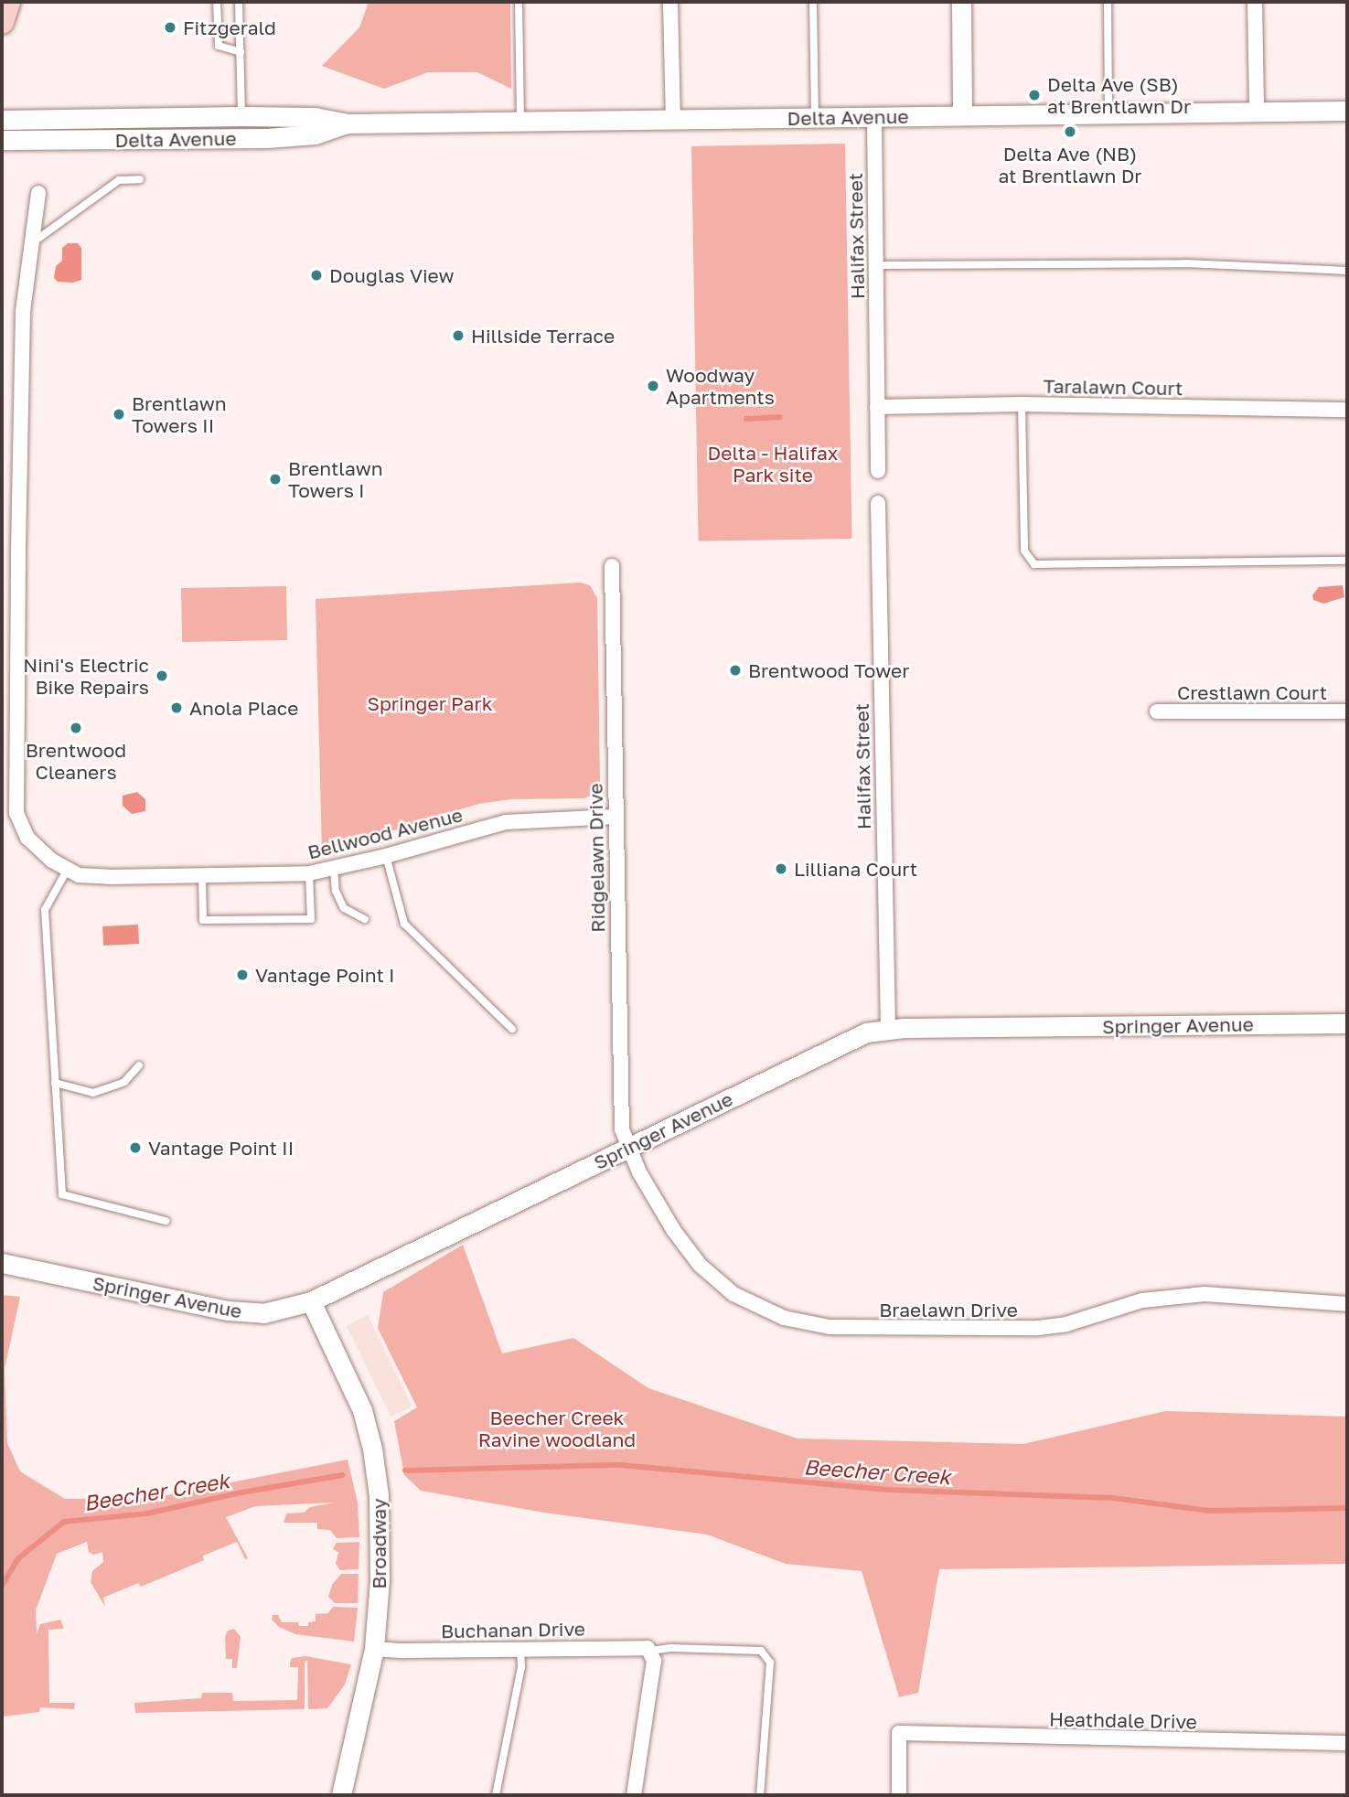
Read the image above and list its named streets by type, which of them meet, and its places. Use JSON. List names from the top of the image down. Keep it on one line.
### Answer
{"streets":{"street":["Delta Avenue","Halifax Street","Taralawn Court","Crestlawn Court","Bellwood Avenue","Ridgelawn Drive","Springer Avenue","Braelawn Drive","Broadway","Buchanan Drive","Heathdale Drive"]},"crossings":[["Delta Avenue","Halifax Street"],["Halifax Street","Taralawn Court"],["Halifax Street","Springer Avenue"],["Bellwood Avenue","Ridgelawn Drive"],["Ridgelawn Drive","Springer Avenue"],["Ridgelawn Drive","Braelawn Drive"],["Springer Avenue","Braelawn Drive"],["Springer Avenue","Broadway"],["Broadway","Buchanan Drive"]],"water":["Beecher Creek"],"parks":["Delta - Halifax Park site","Springer Park","Beecher Creek Ravine woodland"],"places":["Fitzgerald","Delta Ave (SB) at Brentlawn Dr","Delta Ave (NB) at Brentlawn Dr","Douglas View","Hillside Terrace","Woodway Apartments","Brentlawn Towers II","Brentlawn Towers I","Brentwood Tower","Nini's Electric Bike Repairs","Anola Place","Brentwood Cleaners","Lilliana Court","Vantage Point I","Vantage Point II"]}
